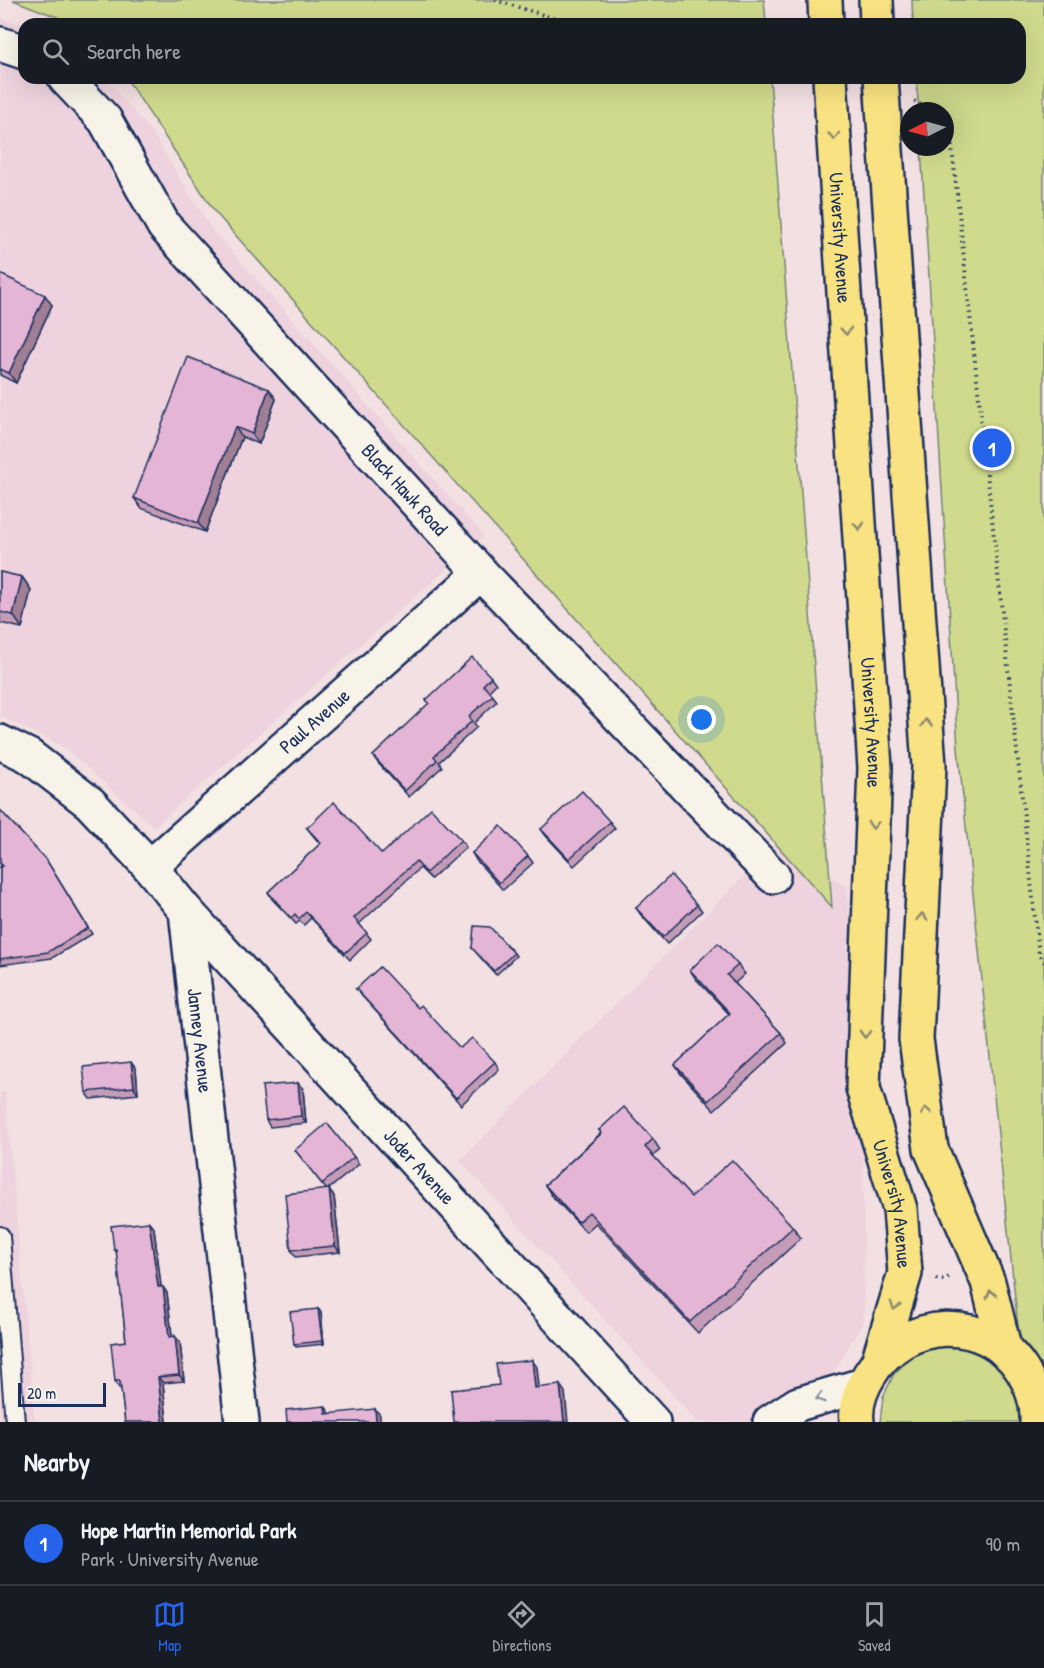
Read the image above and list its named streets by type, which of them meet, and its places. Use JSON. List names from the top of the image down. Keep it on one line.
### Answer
{"streets":{"main road":["University Avenue"],"street":["Black Hawk Road","Paul Avenue","Janney Avenue","Joder Avenue"]},"crossings":[["Black Hawk Road","Paul Avenue"],["Janney Avenue","Joder Avenue"]],"scale_bar":"20 m","north":"left","page":{"search":"Search here","pins":"1","scale":"20 m","heading":"Nearby","list":[{"mark":"1","name":"Hope Martin Memorial Park","note":"Park · University Avenue","value":"90 m"}],"nav":["Map","Directions","Saved"]}}
